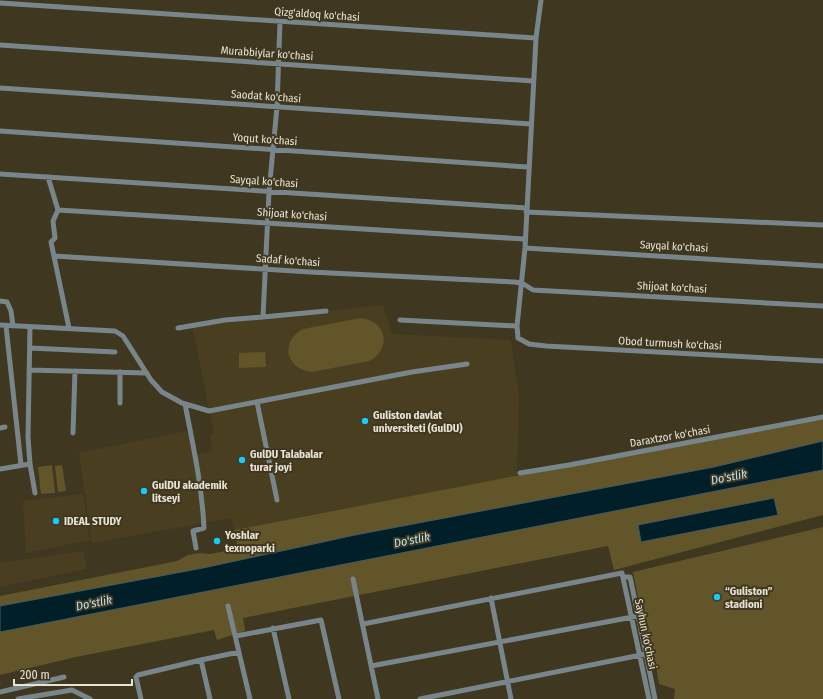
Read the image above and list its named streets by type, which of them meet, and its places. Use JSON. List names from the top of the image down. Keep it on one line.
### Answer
{"streets":{"street":["Qizg'aldoq ko'chasi","Murabbiylar ko'chasi","Saodat ko'chasi","Yoqut ko'chasi","Sayqal ko'chasi","Shijoat ko'chasi","Sadaf ko'chasi","Obod turmush ko'chasi","Daraxtzor ko'chasi","Sayhun ko'chasi"]},"crossings":[["Shijoat ko'chasi","Sadaf ko'chasi"]],"water":["Do'stlik"],"places":["Guliston davlat universiteti (GulDU)","GulDU Talabalar turar joyi","GulDU akademik litseyi","IDEAL STUDY","Yoshlar texnoparki","“Guliston” stadioni"],"scale_bar":"200 m"}
